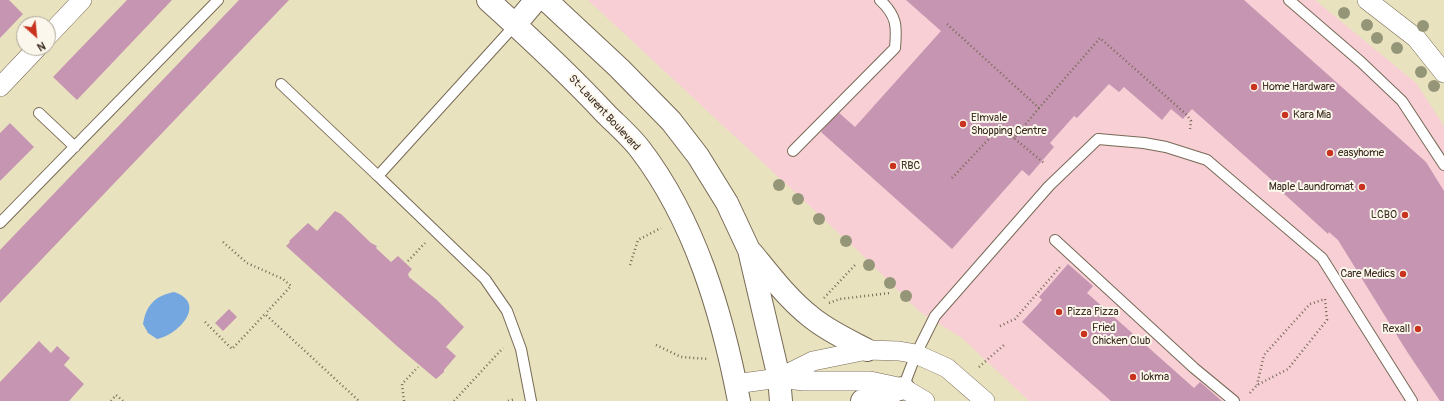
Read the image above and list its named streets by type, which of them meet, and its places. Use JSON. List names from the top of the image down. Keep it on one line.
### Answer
{"streets":{"street":["St-Laurent Boulevard"]},"places":["Home Hardware","Kara Mia","Elmvale Shopping Centre","easyhome","RBC","Maple Laundromat","LCBO","Care Medics","Pizza Pizza","Rexall","Fried Chicken Club","lokma"],"north":"bottom right"}
